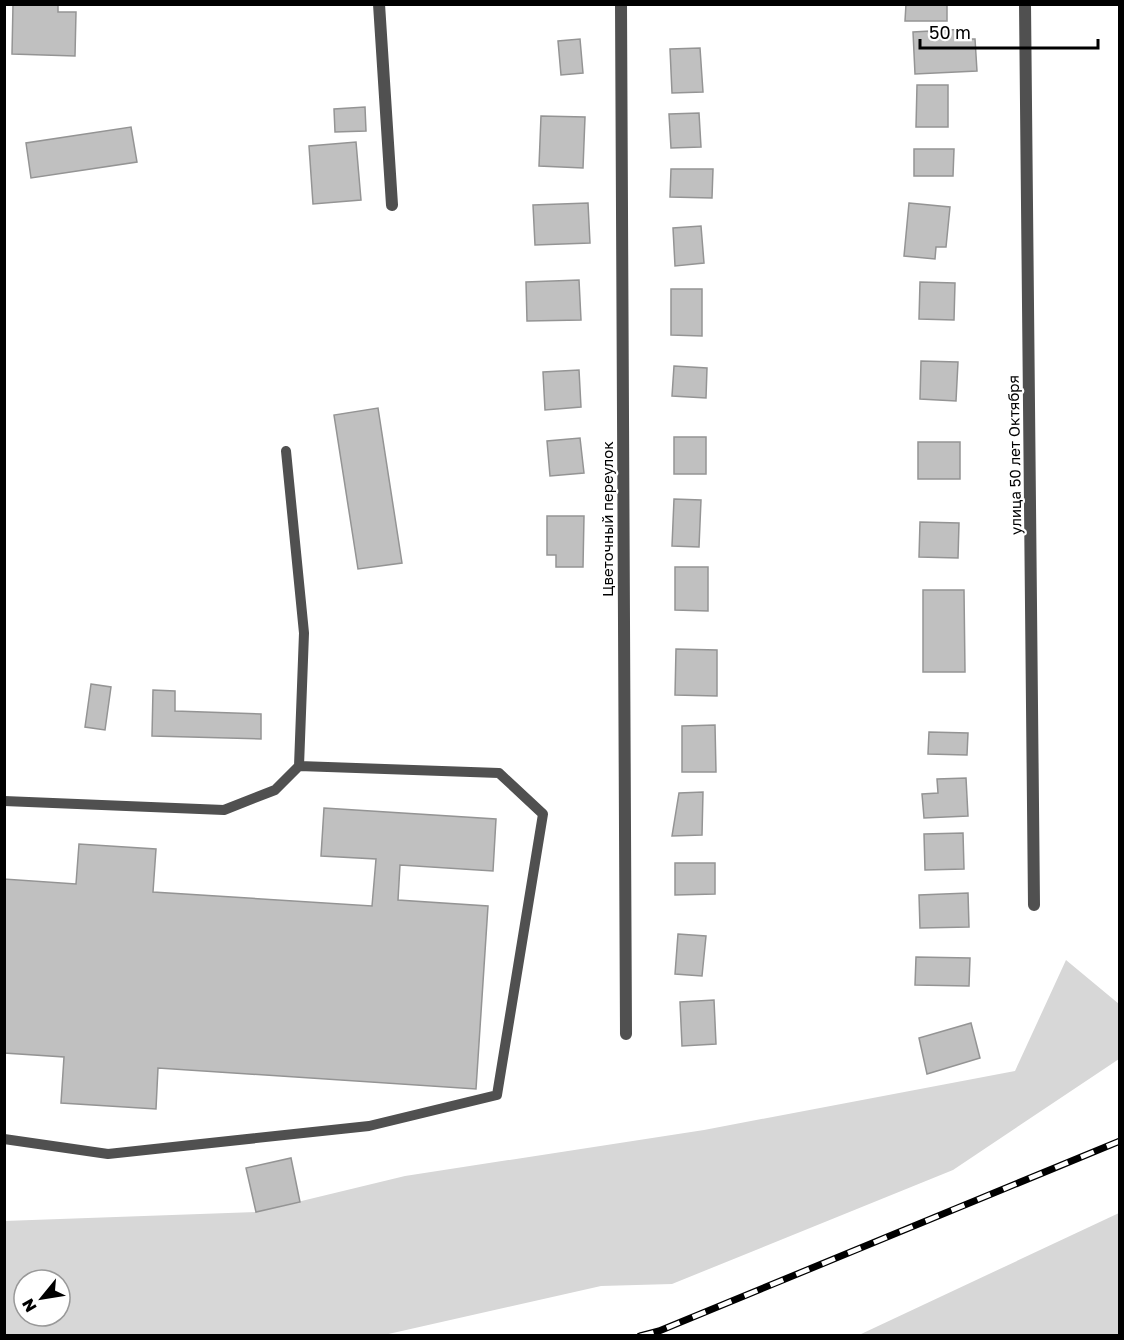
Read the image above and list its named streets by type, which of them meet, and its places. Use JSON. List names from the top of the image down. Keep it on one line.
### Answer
{"streets":{"street":["улица 50 лет Октября","Цветочный переулок"]},"scale_bar":"50 m","north":"bottom left"}
